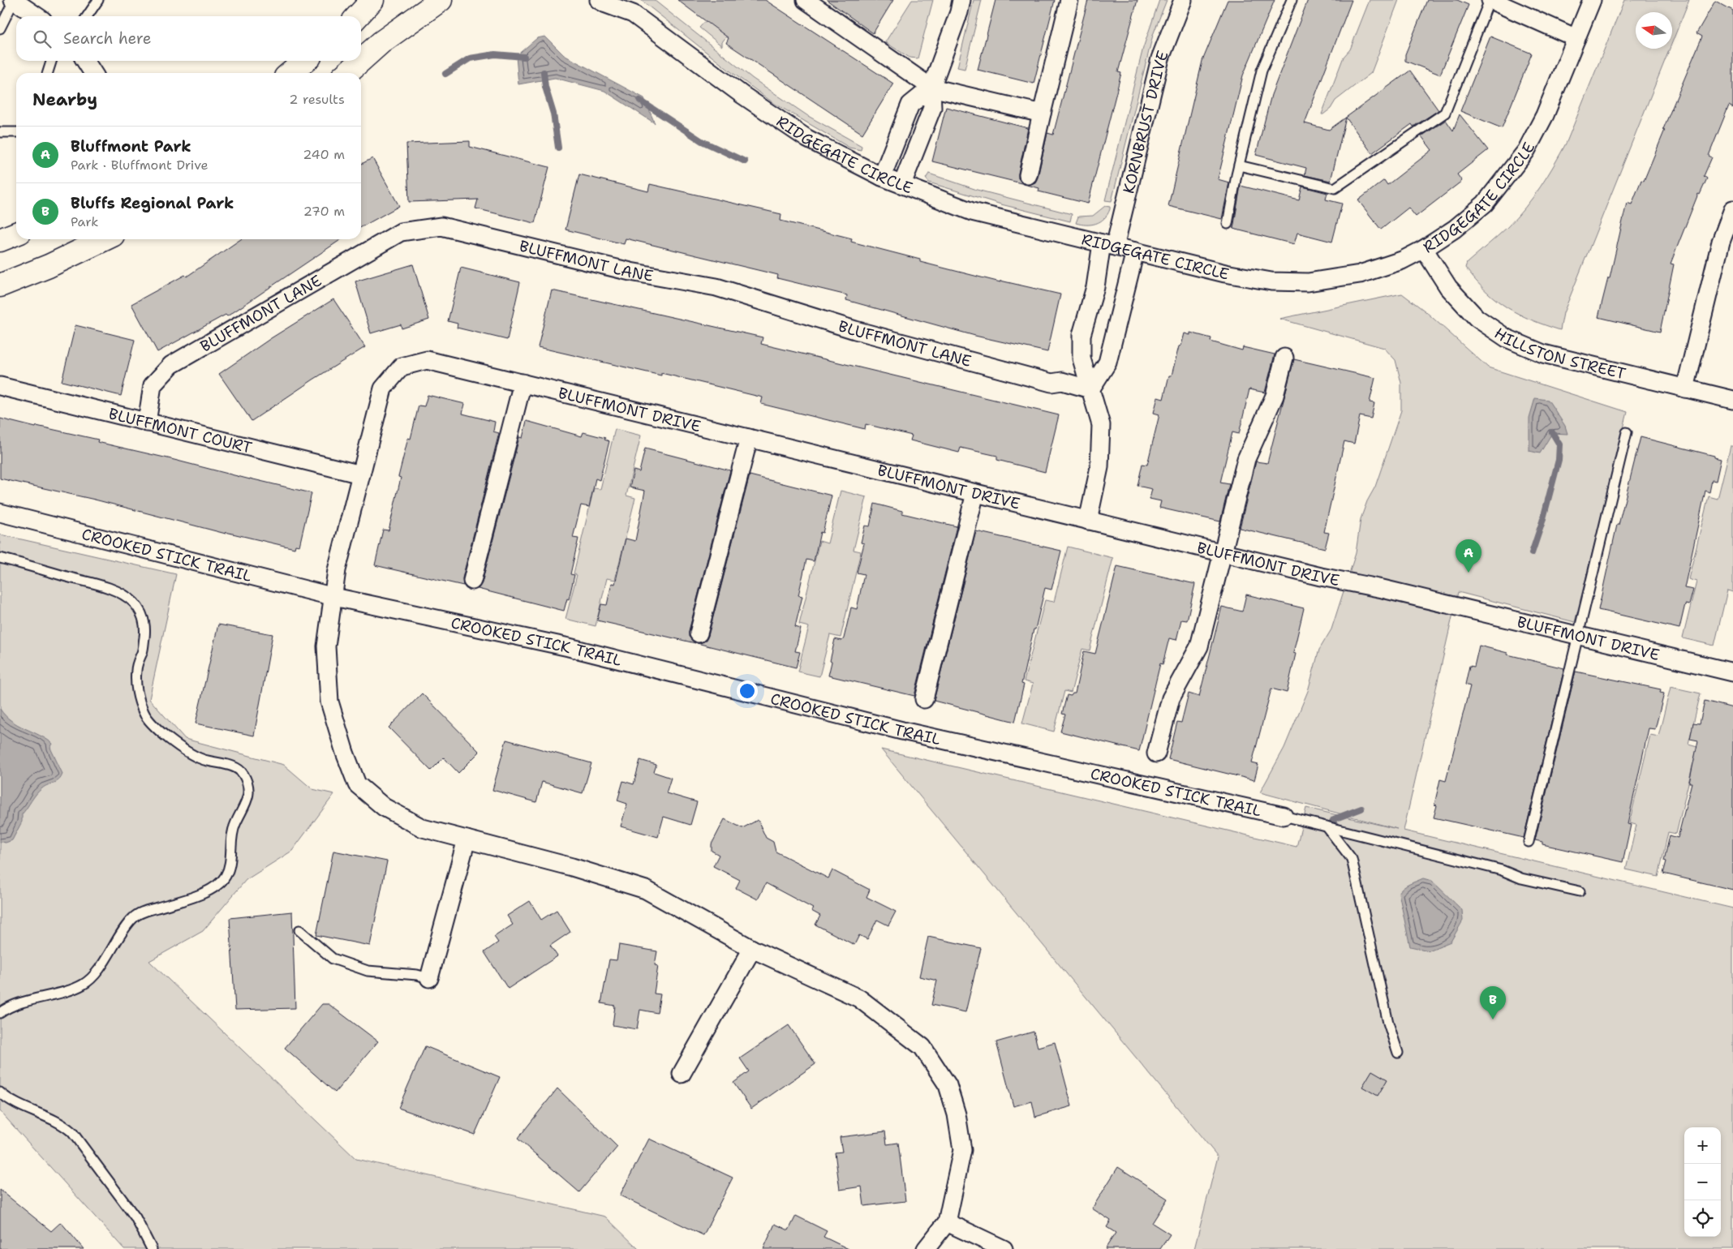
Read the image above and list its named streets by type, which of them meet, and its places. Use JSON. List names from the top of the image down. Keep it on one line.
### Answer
{"streets":{"street":["KORNBRUST DRIVE","RIDGEGATE CIRCLE","BLUFFMONT LANE","HILLSTON STREET","BLUFFMONT DRIVE","BLUFFMONT COURT","CROOKED STICK TRAIL"]},"crossings":[["KORNBRUST DRIVE","RIDGEGATE CIRCLE"],["KORNBRUST DRIVE","BLUFFMONT LANE"],["KORNBRUST DRIVE","BLUFFMONT DRIVE"],["RIDGEGATE CIRCLE","HILLSTON STREET"],["BLUFFMONT LANE","BLUFFMONT COURT"],["BLUFFMONT DRIVE","BLUFFMONT COURT"],["BLUFFMONT DRIVE","CROOKED STICK TRAIL"]],"north":"left","page":{"search":"Search here","heading":["Nearby","2 results"],"list":[{"mark":"A","name":"Bluffmont Park","note":"Park · Bluffmont Drive","value":"240 m"},{"mark":"B","name":"Bluffs Regional Park","note":"Park","value":"270 m"}],"pins":["A","B"],"map_buttons":["+","−"]}}
